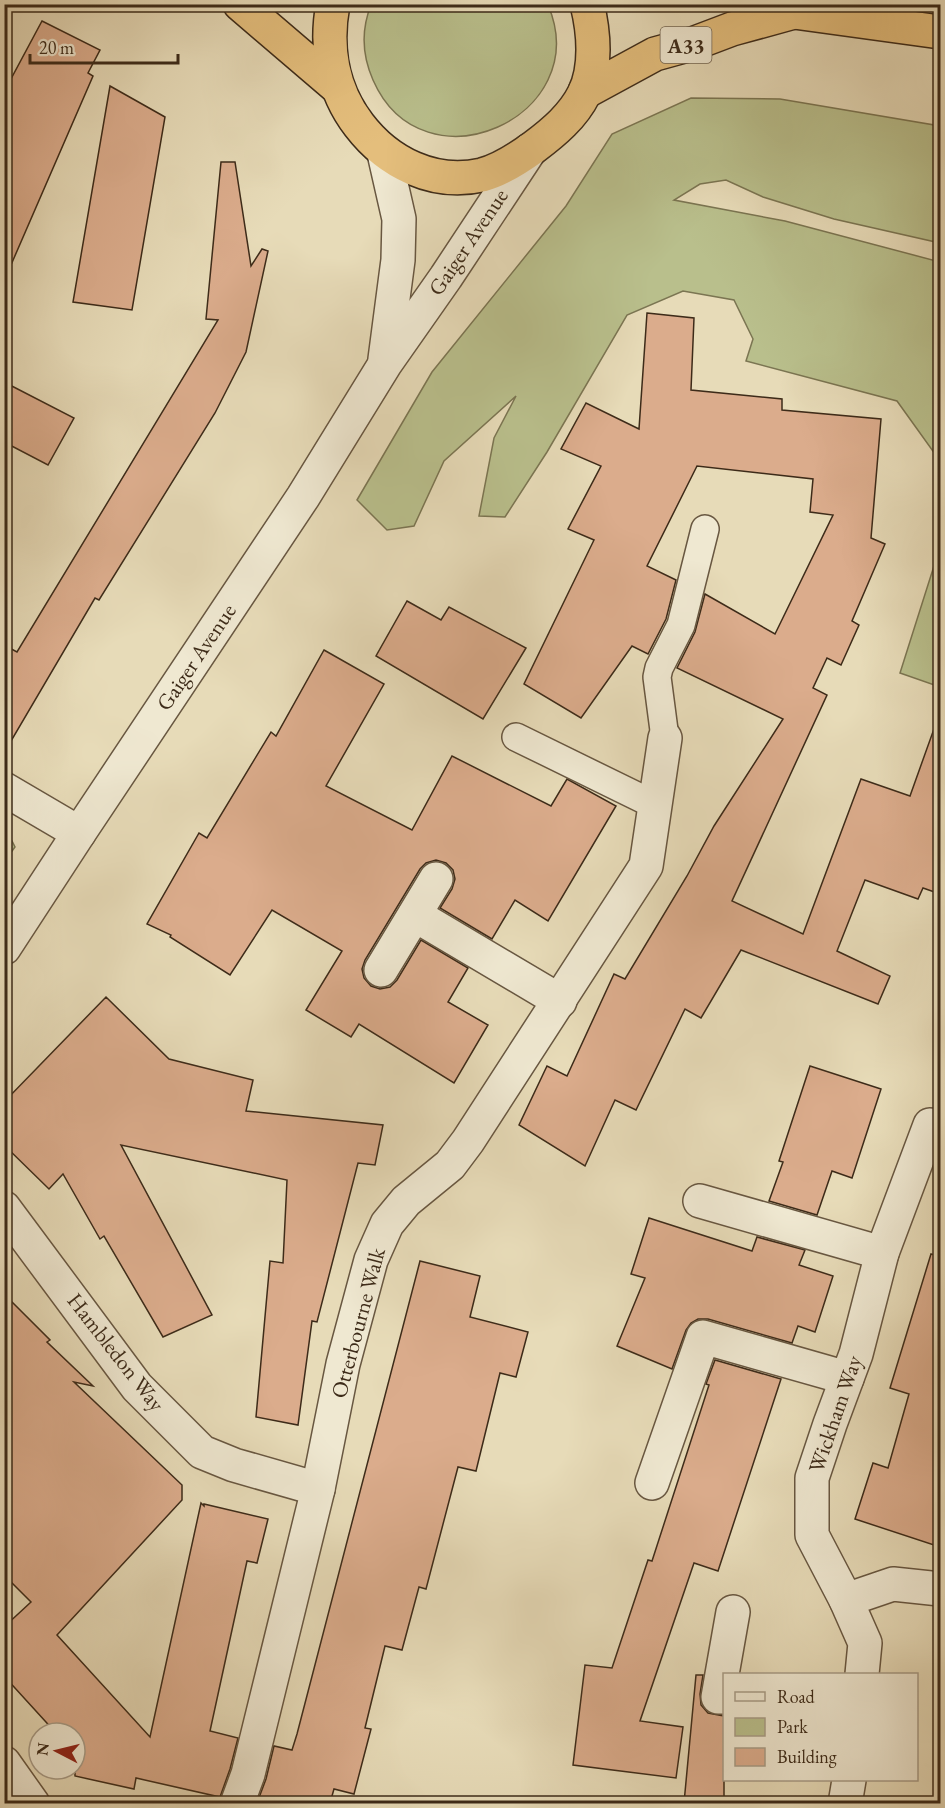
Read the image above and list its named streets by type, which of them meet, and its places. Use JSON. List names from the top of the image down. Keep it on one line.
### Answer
{"streets":{"highway":["A33"],"street":["Gaiger Avenue","Otterbourne Walk","Hambledon Way","Wickham Way"]},"crossings":[["Otterbourne Walk","Hambledon Way"]],"legend":["Road","Park","Building"],"scale_bar":"20 m","north":"left"}
